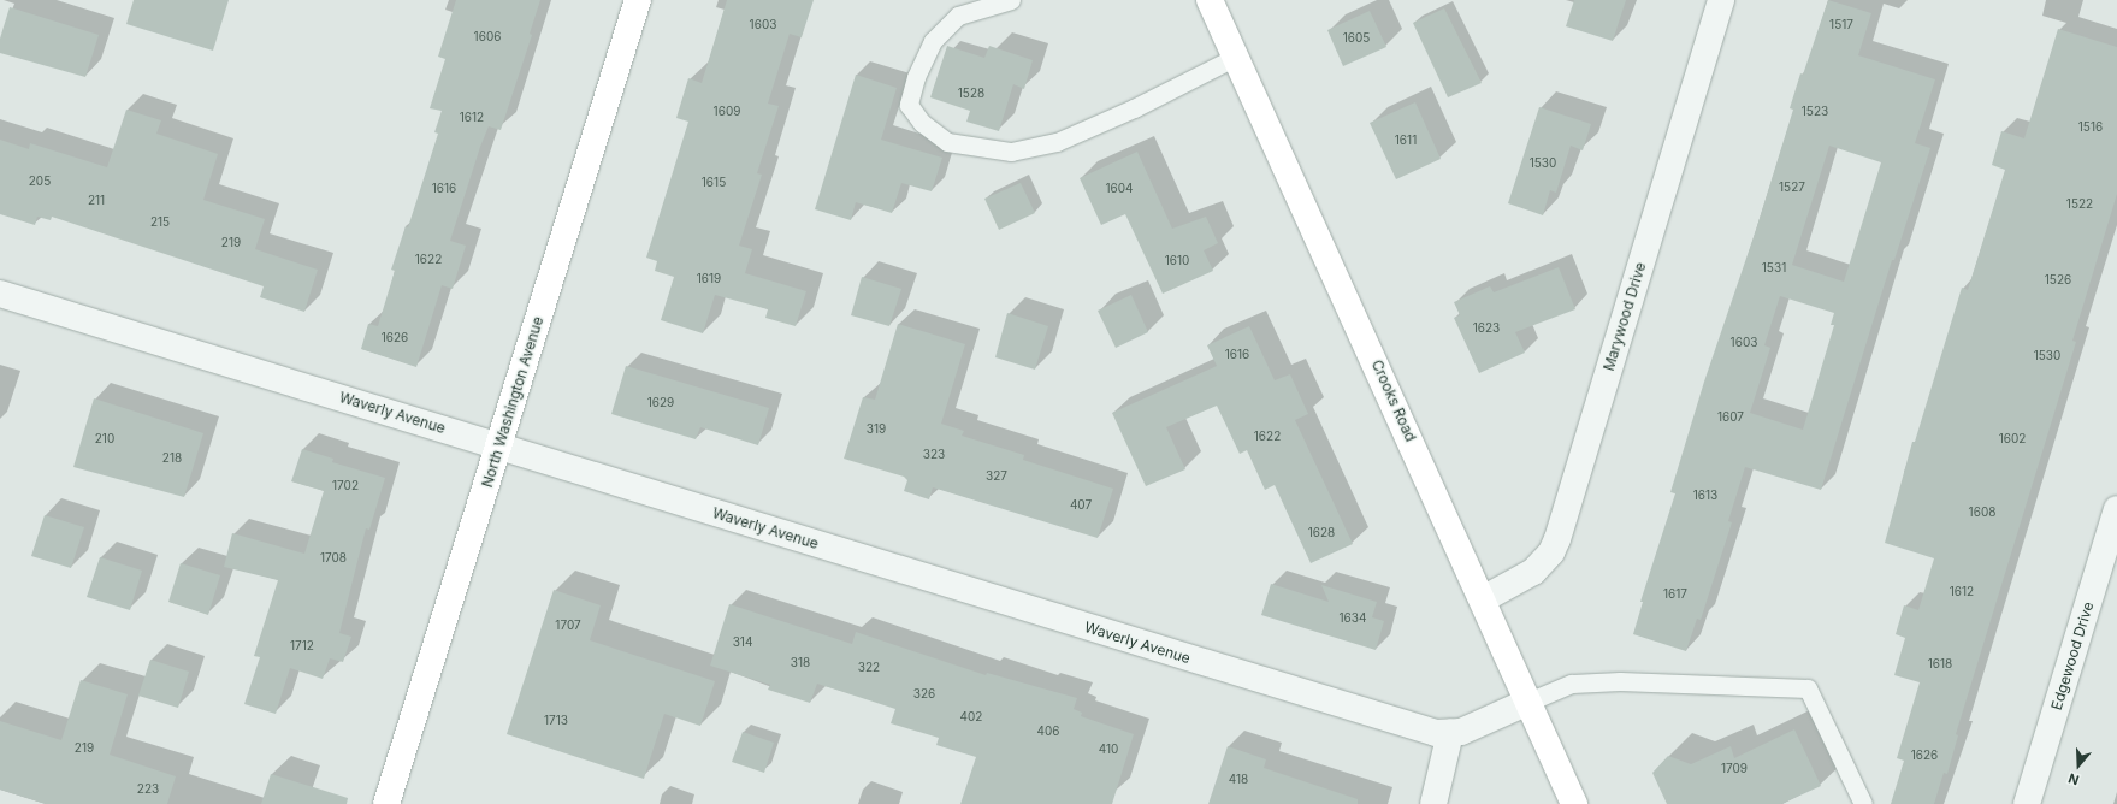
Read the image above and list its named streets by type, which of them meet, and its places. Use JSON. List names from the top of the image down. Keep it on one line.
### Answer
{"streets":{"main road":["Crooks Road","North Washington Avenue"],"street":["Marywood Drive","Waverly Avenue","Edgewood Drive"]},"crossings":[["Marywood Drive","Crooks Road"],["Crooks Road","Waverly Avenue"],["North Washington Avenue","Waverly Avenue"]],"house_numbers":["1603","1517","1606","1605","1528","1609","1523","1612","1516","1611","1530","205","1615","1527","1616","1604","211","1522","215","219","1622","1610","1531","1619","1526","1623","1626","1603","1616","1530","1629","1607","319","1622","210","1602","323","218","327","1702","1613","407","1608","1628","1708","1612","1617","1634","1707","314","1712","318","1618","322","326","402","1713","406","219","410","1626","1709","418","223"],"north":"bottom"}
